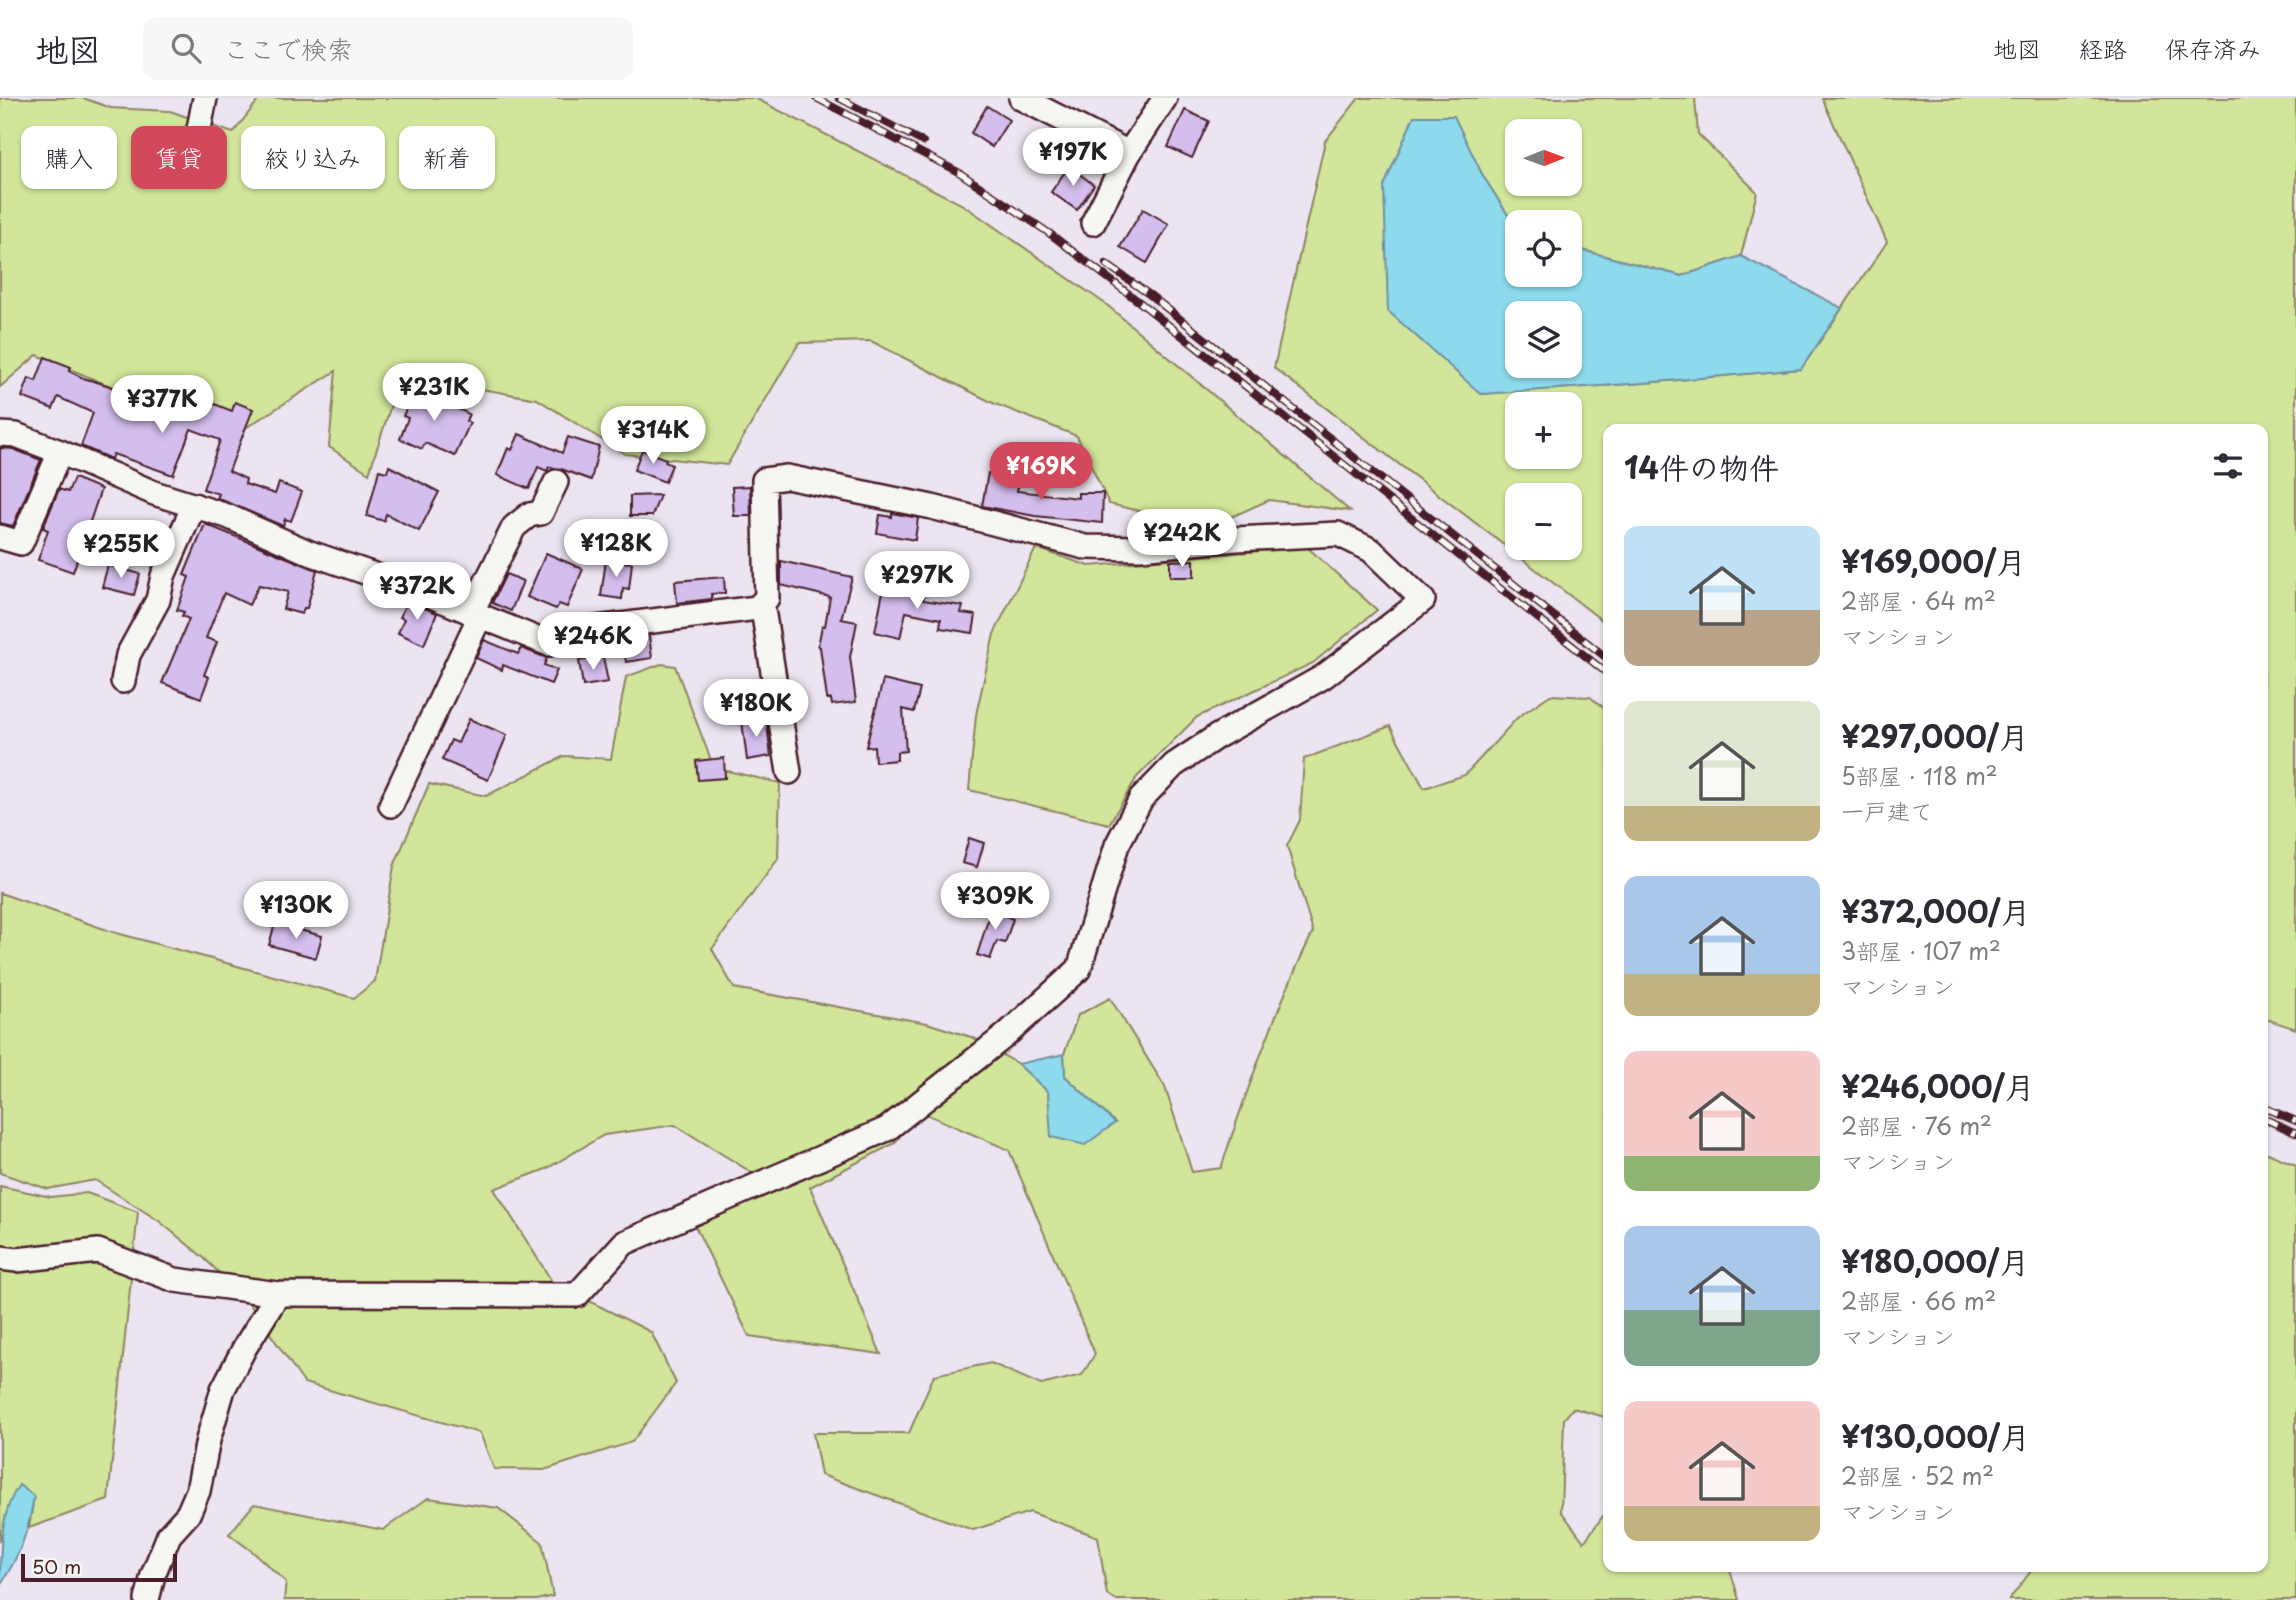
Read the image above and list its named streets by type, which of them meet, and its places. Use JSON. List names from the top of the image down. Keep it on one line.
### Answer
{"scale_bar":"50 m","north":"right","page":{"header":"地図","search":"ここで検索","nav":["地図","経路","保存済み"],"map_buttons":["+","−"],"chip":["購入","賃貸","絞り込み","新着"],"price":["¥197K","¥231K","¥377K","¥314K","¥169K","¥242K","¥128K","¥255K","¥297K","¥372K","¥246K","¥180K","¥309K","¥130K"],"heading":"14件の物件","list":[{"name":"¥169,000/月","note":"2部屋 · 64 m² · マンション"},{"name":"¥297,000/月","note":"5部屋 · 118 m² · 一戸建て"},{"name":"¥372,000/月","note":"3部屋 · 107 m² · マンション"},{"name":"¥246,000/月","note":"2部屋 · 76 m² · マンション"},{"name":"¥180,000/月","note":"2部屋 · 66 m² · マンション"},{"name":"¥130,000/月","note":"2部屋 · 52 m² · マンション"}],"scale":"50 m"}}
